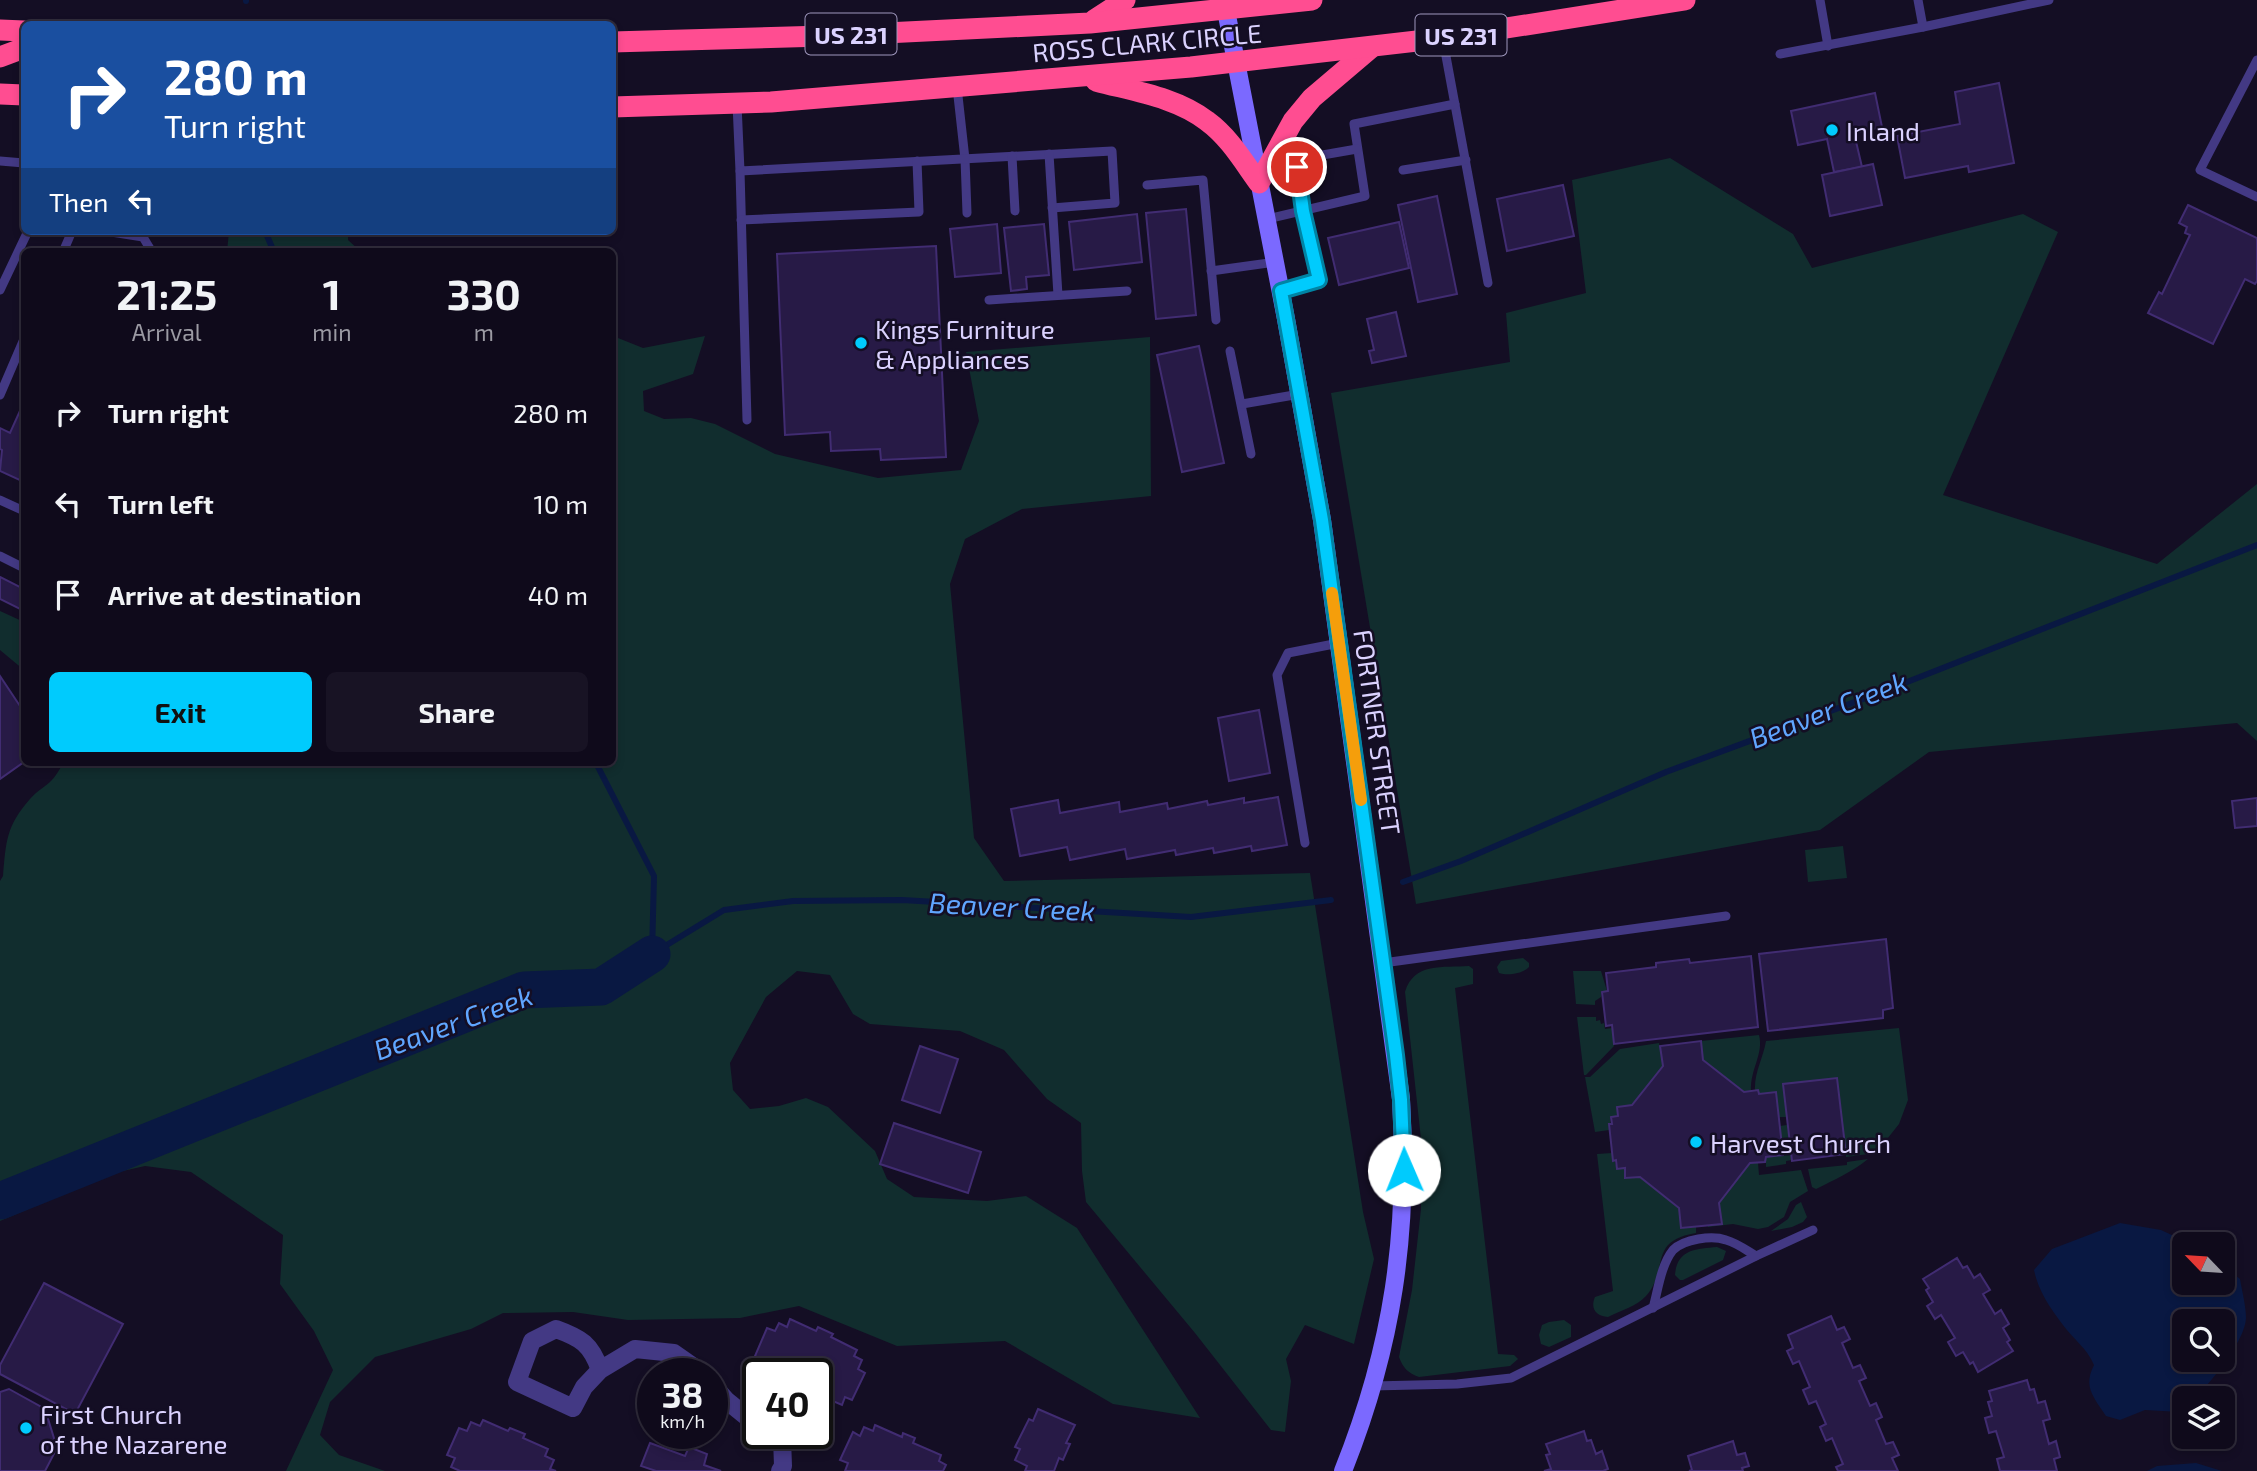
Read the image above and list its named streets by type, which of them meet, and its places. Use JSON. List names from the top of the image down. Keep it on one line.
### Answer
{"streets":{"highway":["US 231","ROSS CLARK CIRCLE"],"street":["FORTNER STREET"]},"crossings":[["ROSS CLARK CIRCLE","FORTNER STREET"]],"water":["Beaver Creek"],"places":["Inland","Kings Furniture & Appliances","Harvest Church","First Church of the Nazarene"],"north":"top left","page":{"turn":["280 m","Turn right"],"then":"Then","eta":["21:25","Arrival","1","min","330","m"],"list":[{"name":"Turn right","value":"280 m"},{"name":"Turn left","value":"10 m"},{"name":"Arrive at destination","value":"40 m"}],"buttons":["Exit","Share"],"speed":"38 km/h","limit":"40"}}
